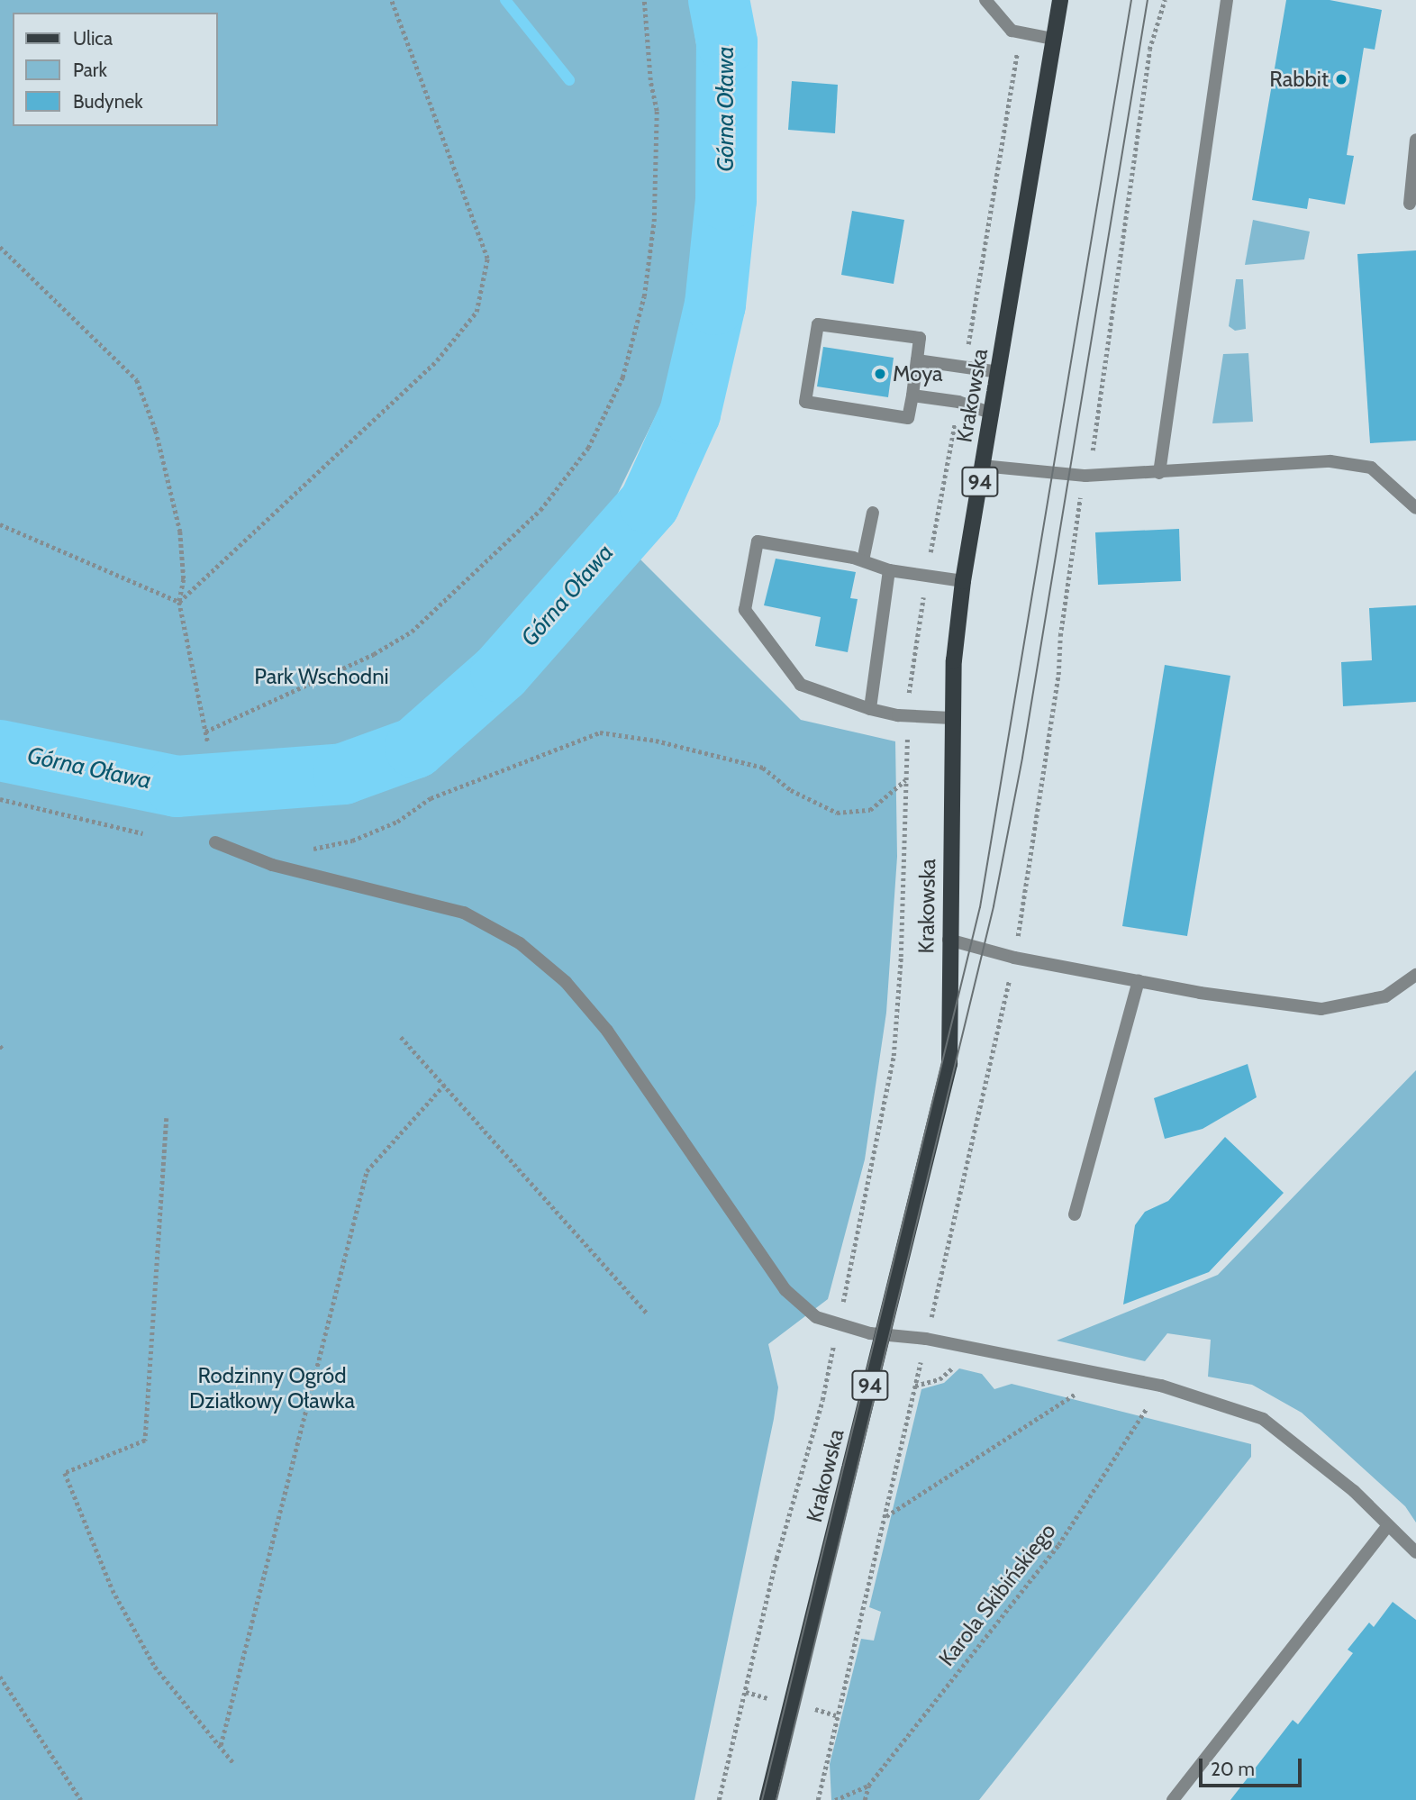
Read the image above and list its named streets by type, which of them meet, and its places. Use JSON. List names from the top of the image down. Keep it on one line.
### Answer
{"streets":{"main road":["Krakowska","94"],"path":["Karola Skibińskiego"]},"water":["Górna Oława"],"parks":["Park Wschodni","Rodzinny Ogród Działkowy Oławka"],"places":["Rabbit","Moya"],"legend":["Ulica","Park","Budynek"],"scale_bar":"20 m"}
